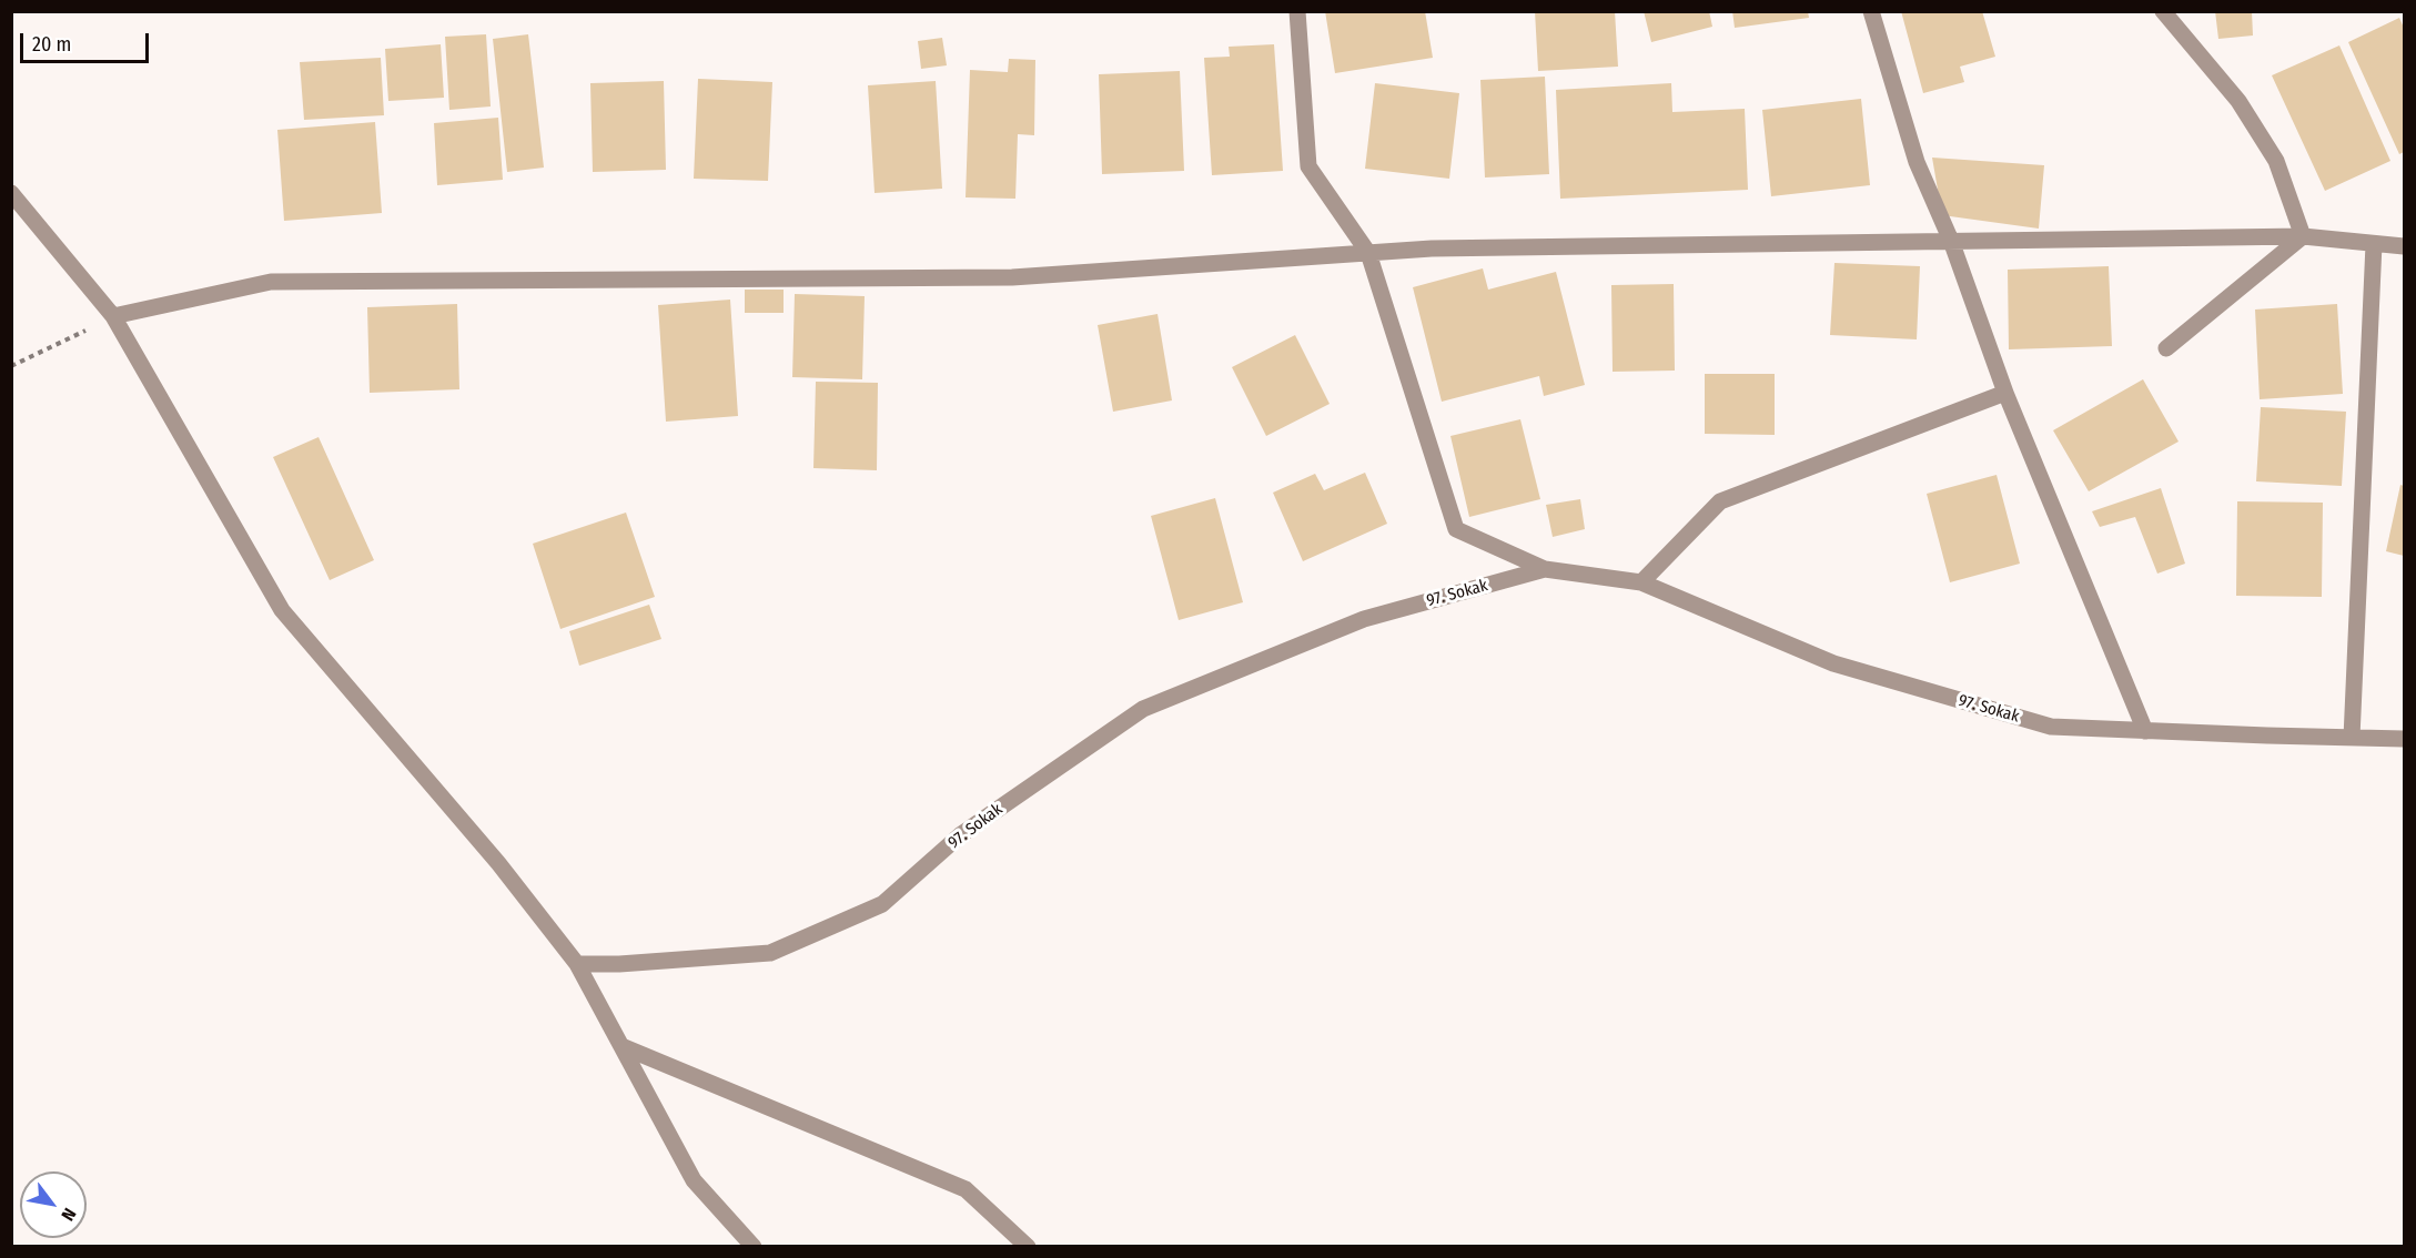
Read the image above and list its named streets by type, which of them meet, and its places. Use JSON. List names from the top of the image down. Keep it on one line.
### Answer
{"streets":{"street":["97. Sokak"]},"scale_bar":"20 m","north":"bottom right"}
